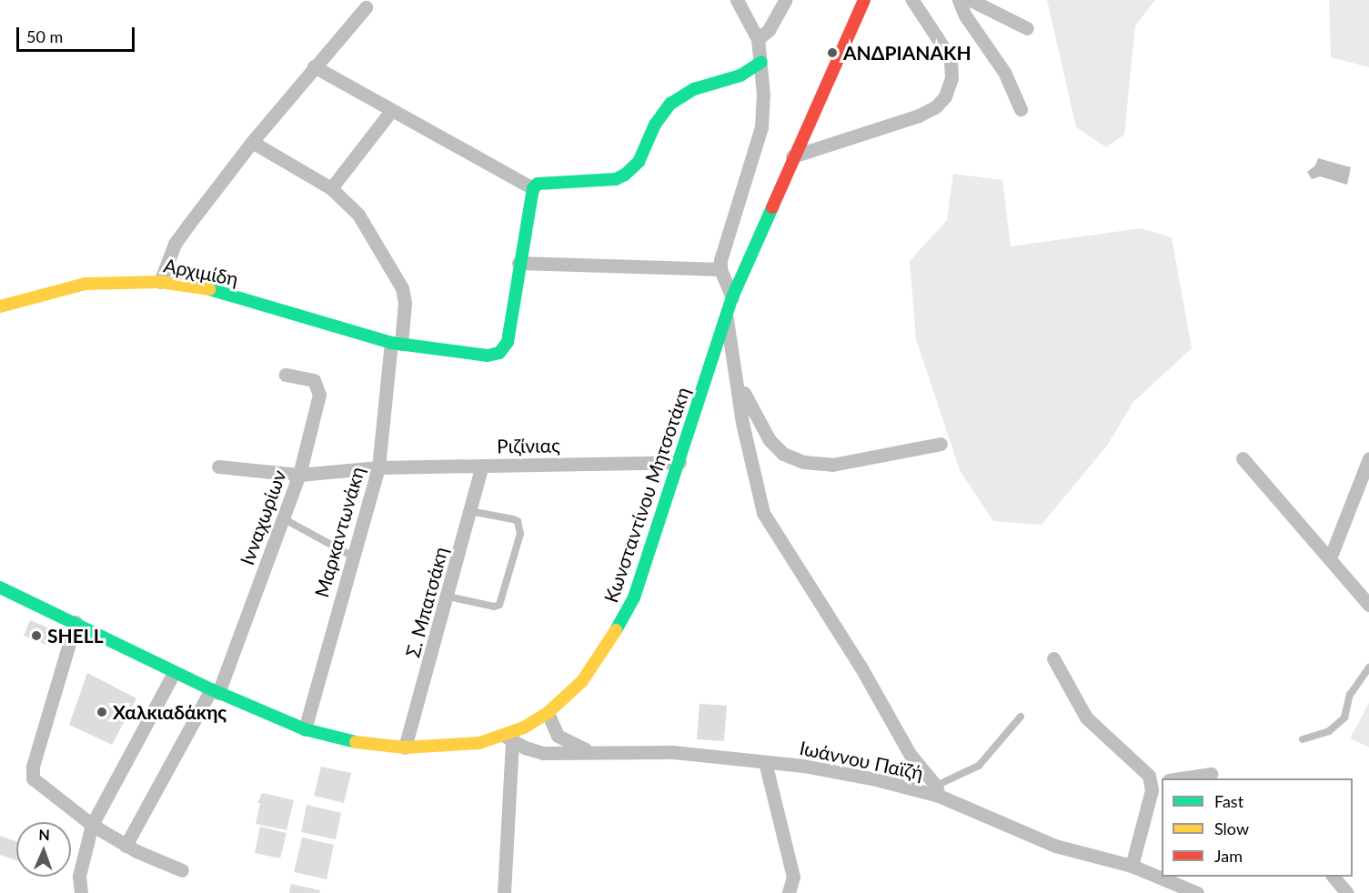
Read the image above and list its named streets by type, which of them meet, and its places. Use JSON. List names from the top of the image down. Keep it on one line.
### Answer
{"streets":{"main road":["Αρχιμίδη","Κωνσταντίνου Μητσοτάκη"],"street":["Ριζίνιας","Ινναχωρίων","Μαρκαντωνάκη","Σ. Μπατσάκη","Ιωάννου Παϊζή"]},"crossings":[["Αρχιμίδη","Μαρκαντωνάκη"],["Ριζίνιας","Κωνσταντίνου Μητσοτάκη"],["Ριζίνιας","Ινναχωρίων"],["Ριζίνιας","Μαρκαντωνάκη"],["Ριζίνιας","Σ. Μπατσάκη"],["Κωνσταντίνου Μητσοτάκη","Ινναχωρίων"],["Κωνσταντίνου Μητσοτάκη","Μαρκαντωνάκη"],["Κωνσταντίνου Μητσοτάκη","Σ. Μπατσάκη"],["Κωνσταντίνου Μητσοτάκη","Ιωάννου Παϊζή"]],"places":["ΑΝΔΡΙΑΝΑΚΗ","SHELL","Χαλκιαδάκης"],"legend":["Fast","Slow","Jam"],"scale_bar":"50 m","north":"top"}
